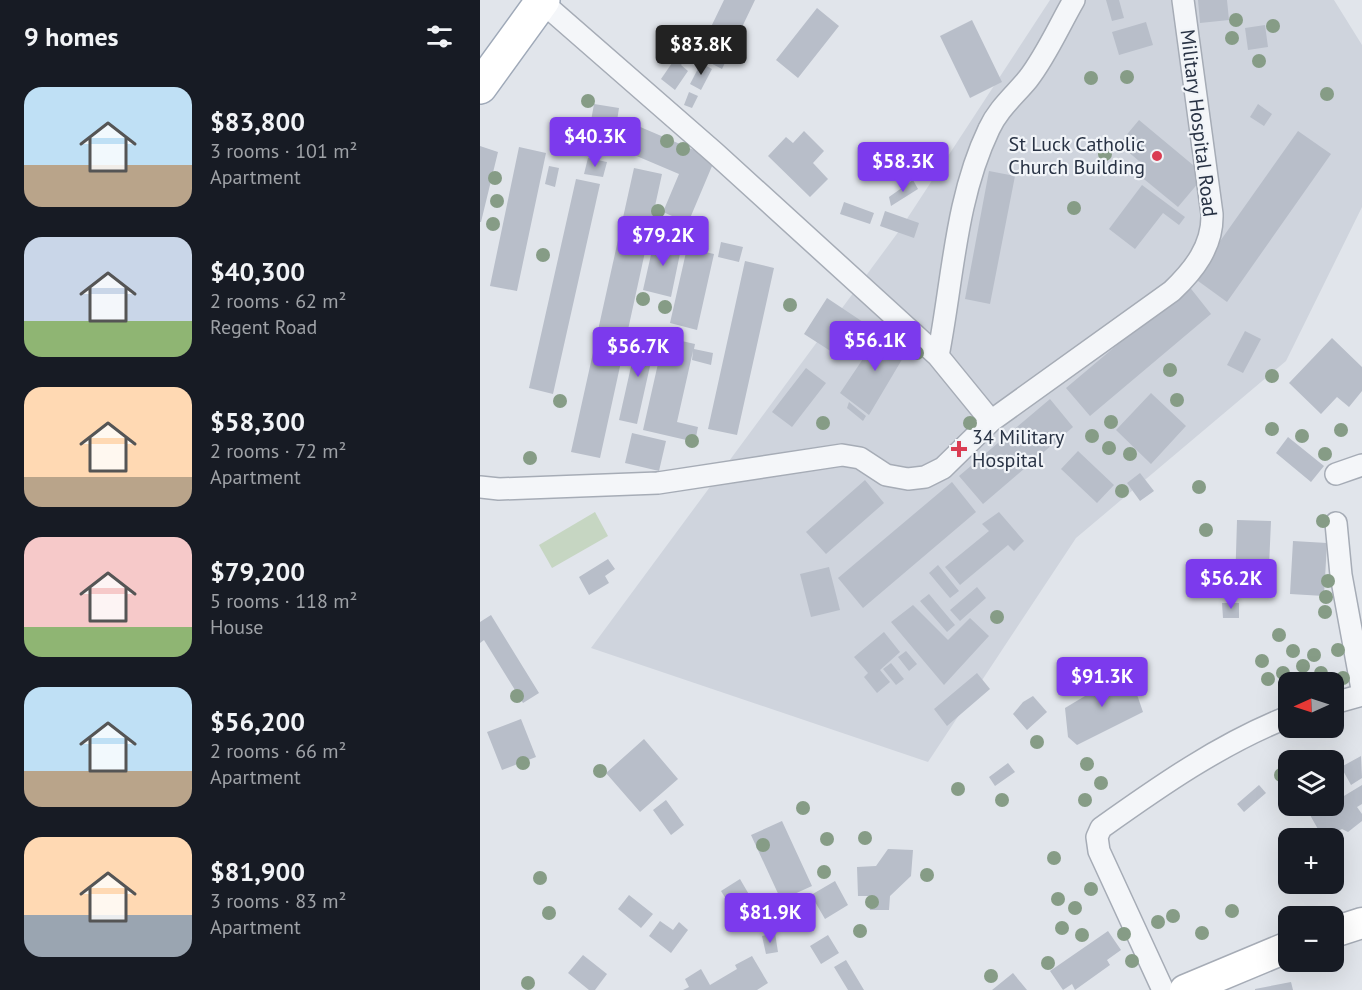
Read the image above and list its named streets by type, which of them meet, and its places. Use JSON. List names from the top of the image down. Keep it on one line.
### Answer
{"streets":{"street":["Military Hospital Road"]},"places":{"other":["St Luck Catholic Church Building"],"health":["34 Military Hospital"]},"north":"left","page":{"heading":"9 homes","price":["$83.8K","$40.3K","$58.3K","$79.2K","$56.1K","$56.7K","$56.2K","$91.3K","$81.9K"],"list":[{"name":"$83,800","note":"3 rooms · 101 m² · Apartment"},{"name":"$40,300","note":"2 rooms · 62 m² · Regent Road"},{"name":"$58,300","note":"2 rooms · 72 m² · Apartment"},{"name":"$79,200","note":"5 rooms · 118 m² · House"},{"name":"$56,200","note":"2 rooms · 66 m² · Apartment"},{"name":"$81,900","note":"3 rooms · 83 m² · Apartment"}],"map_buttons":["+","−"]}}
